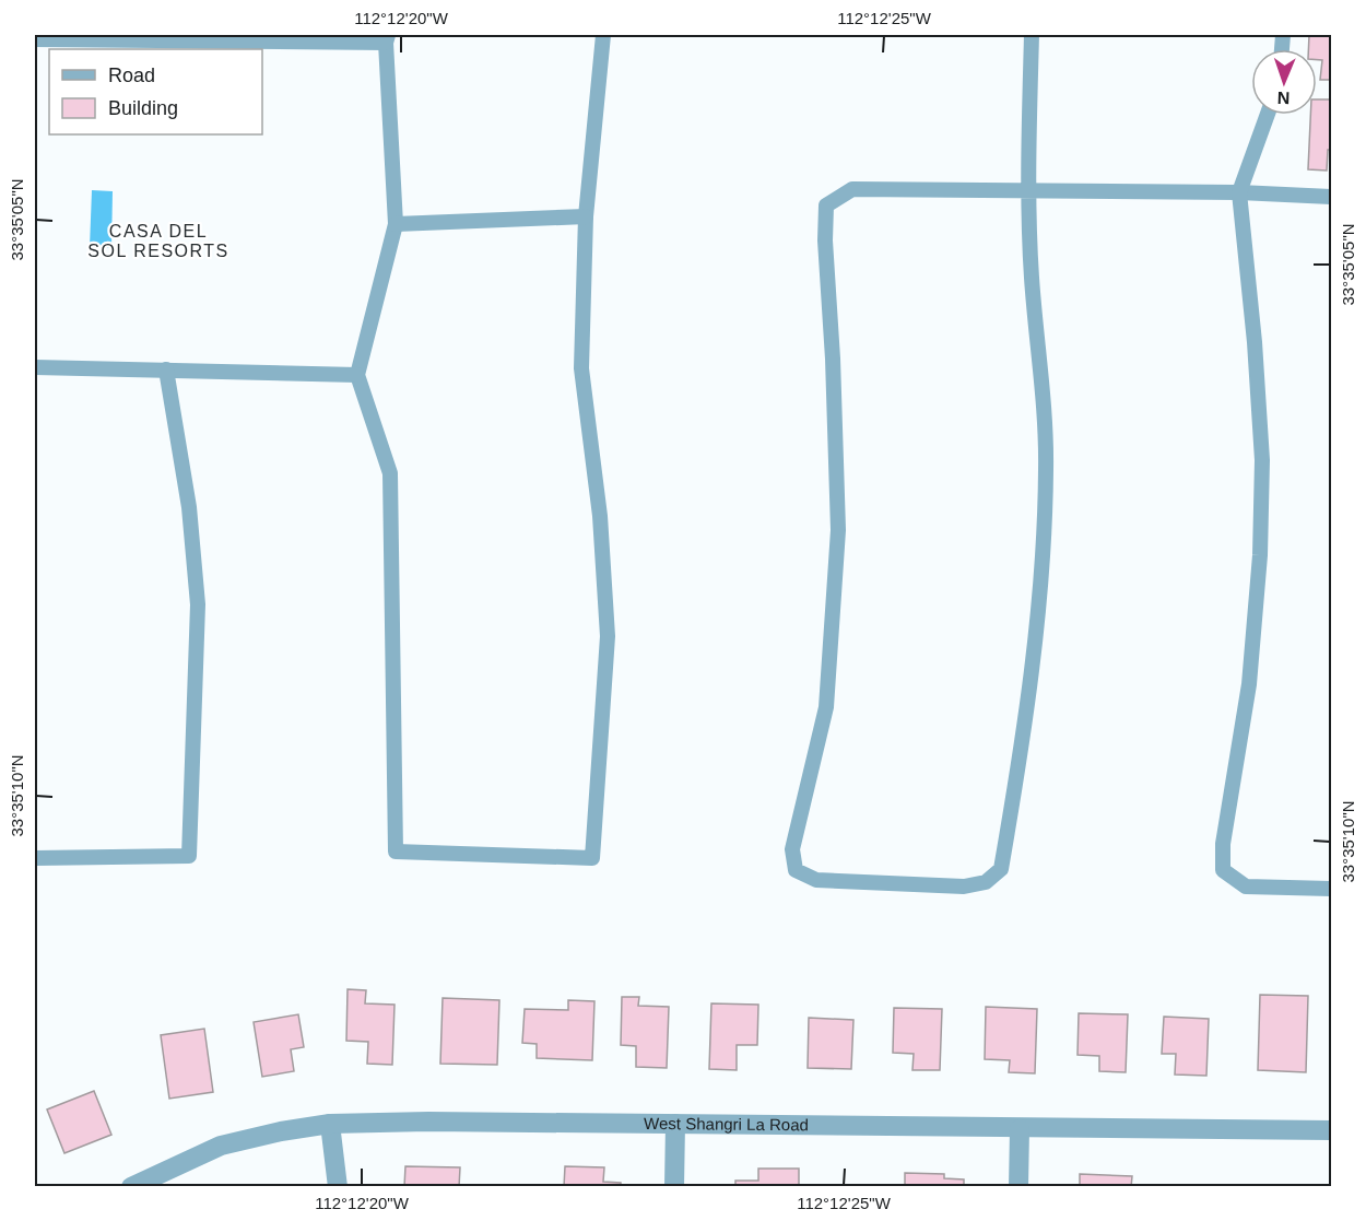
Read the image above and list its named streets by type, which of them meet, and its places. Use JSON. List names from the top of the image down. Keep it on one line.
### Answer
{"streets":{"street":["West Shangri La Road"]},"districts":["CASA DEL SOL RESORTS"],"legend":["Road","Building"],"north":"bottom","coordinates":["112°12'20\"W","112°12'25\"W","33°35'05\"N","33°35'10\"N"]}
